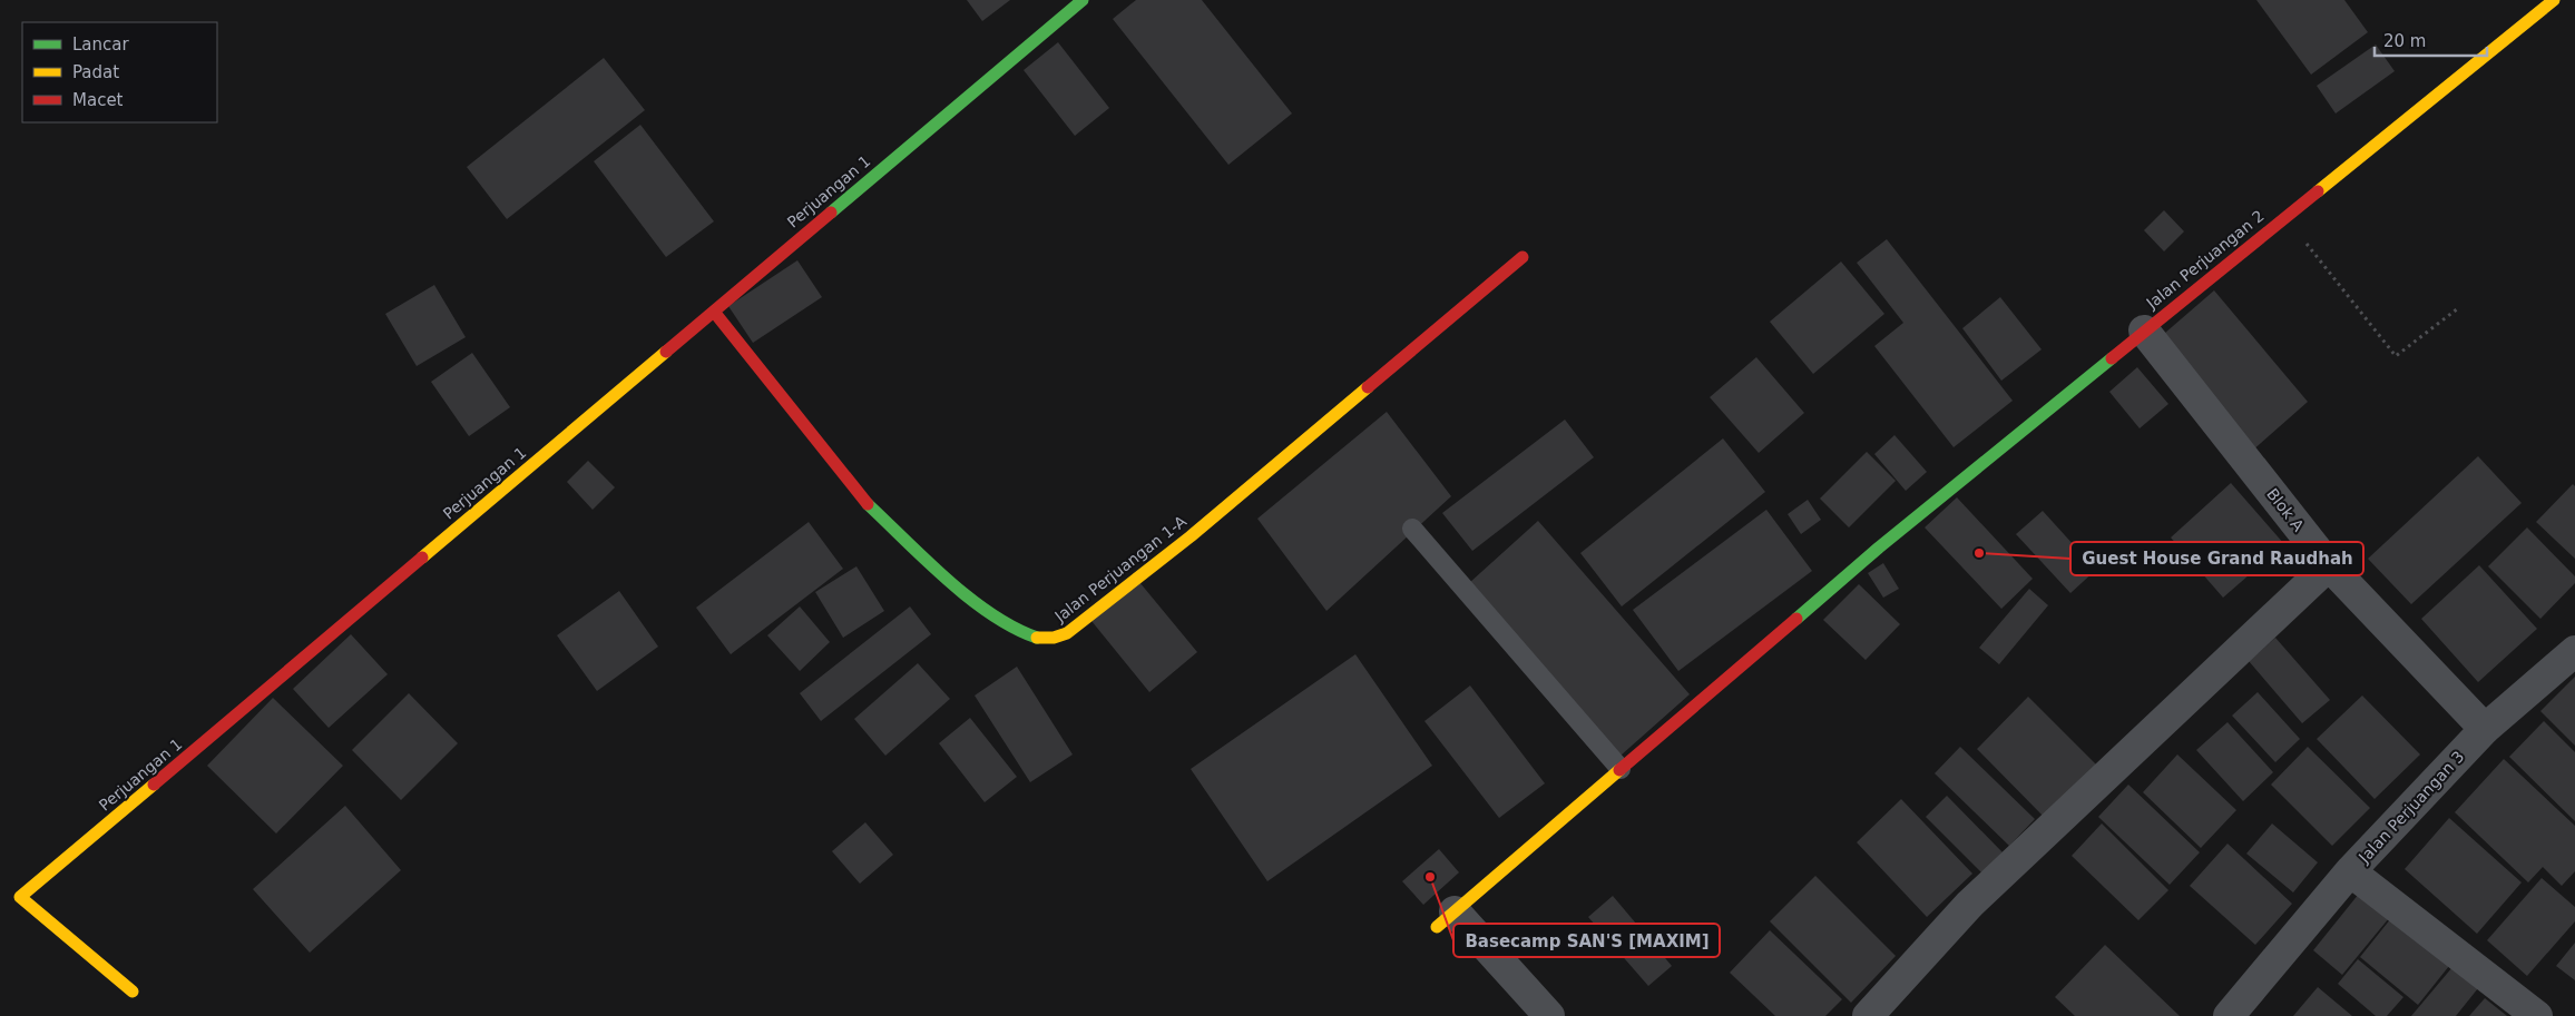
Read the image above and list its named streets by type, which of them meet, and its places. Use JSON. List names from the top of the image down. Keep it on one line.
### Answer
{"streets":{"street":["Perjuangan 1","Jalan Perjuangan 2","Blok A","Jalan Perjuangan 1-A","Jalan Perjuangan 3"]},"crossings":[["Perjuangan 1","Jalan Perjuangan 1-A"],["Jalan Perjuangan 2","Blok A"],["Blok A","Jalan Perjuangan 3"]],"places":["Guest House Grand Raudhah","Basecamp SAN'S [MAXIM]"],"legend":["Lancar","Padat","Macet"],"scale_bar":"20 m"}
